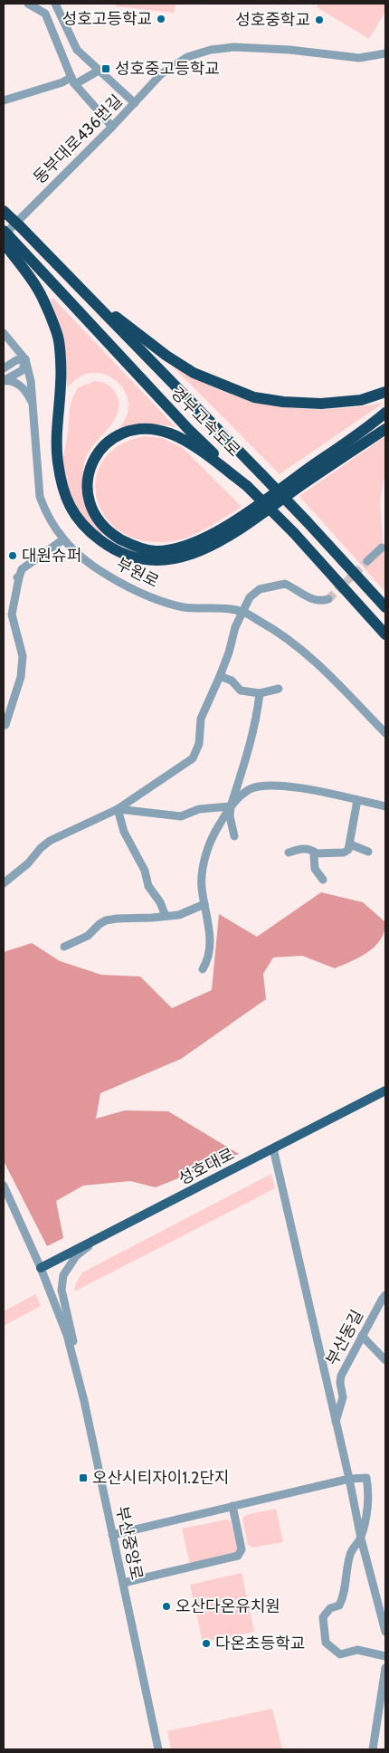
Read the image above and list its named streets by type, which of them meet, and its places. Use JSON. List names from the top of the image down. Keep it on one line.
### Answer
{"streets":{"highway":["경부고속도로"],"main road":["성호대로"],"street":["동부대로436번길","부원로","부산동길","부산중앙로"]},"crossings":[["동부대로436번길","경부고속도로"],["성호대로","부산중앙로"]],"places":{"other":["성호고등학교","성호중학교","대원슈퍼","오산다온유치원","다온초등학교"],"transit":["성호중고등학교","오산시티자이1.2단지"]}}
